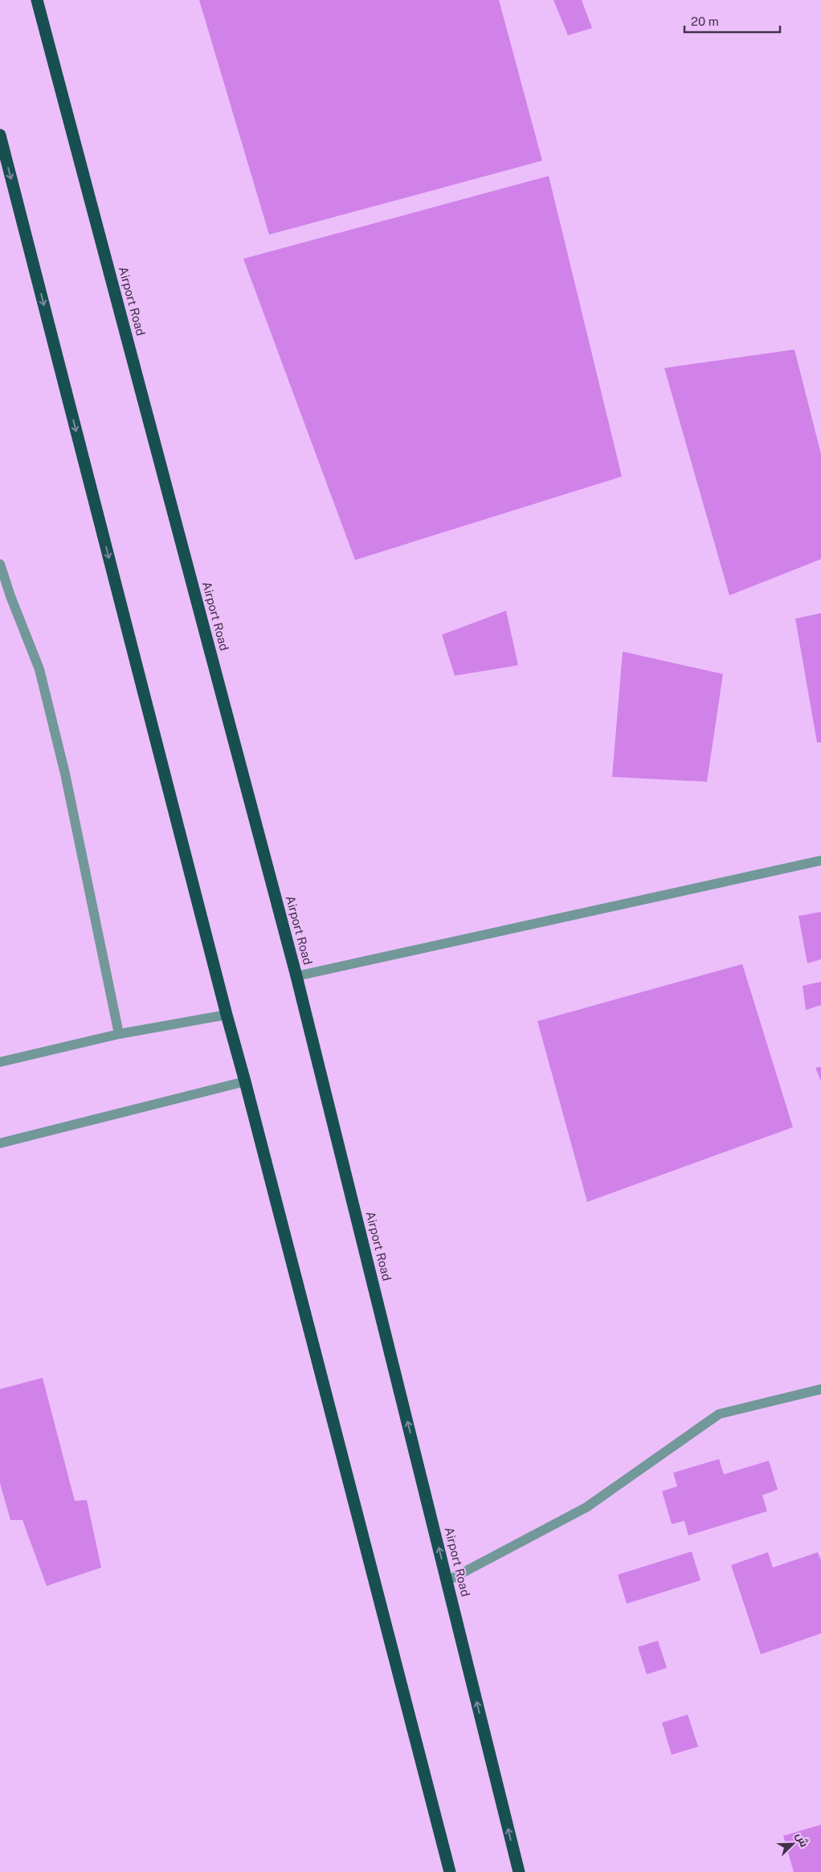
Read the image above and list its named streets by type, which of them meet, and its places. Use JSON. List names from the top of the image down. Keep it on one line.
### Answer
{"streets":{"highway":["Airport Road"]},"scale_bar":"20 m","north":"top right"}
